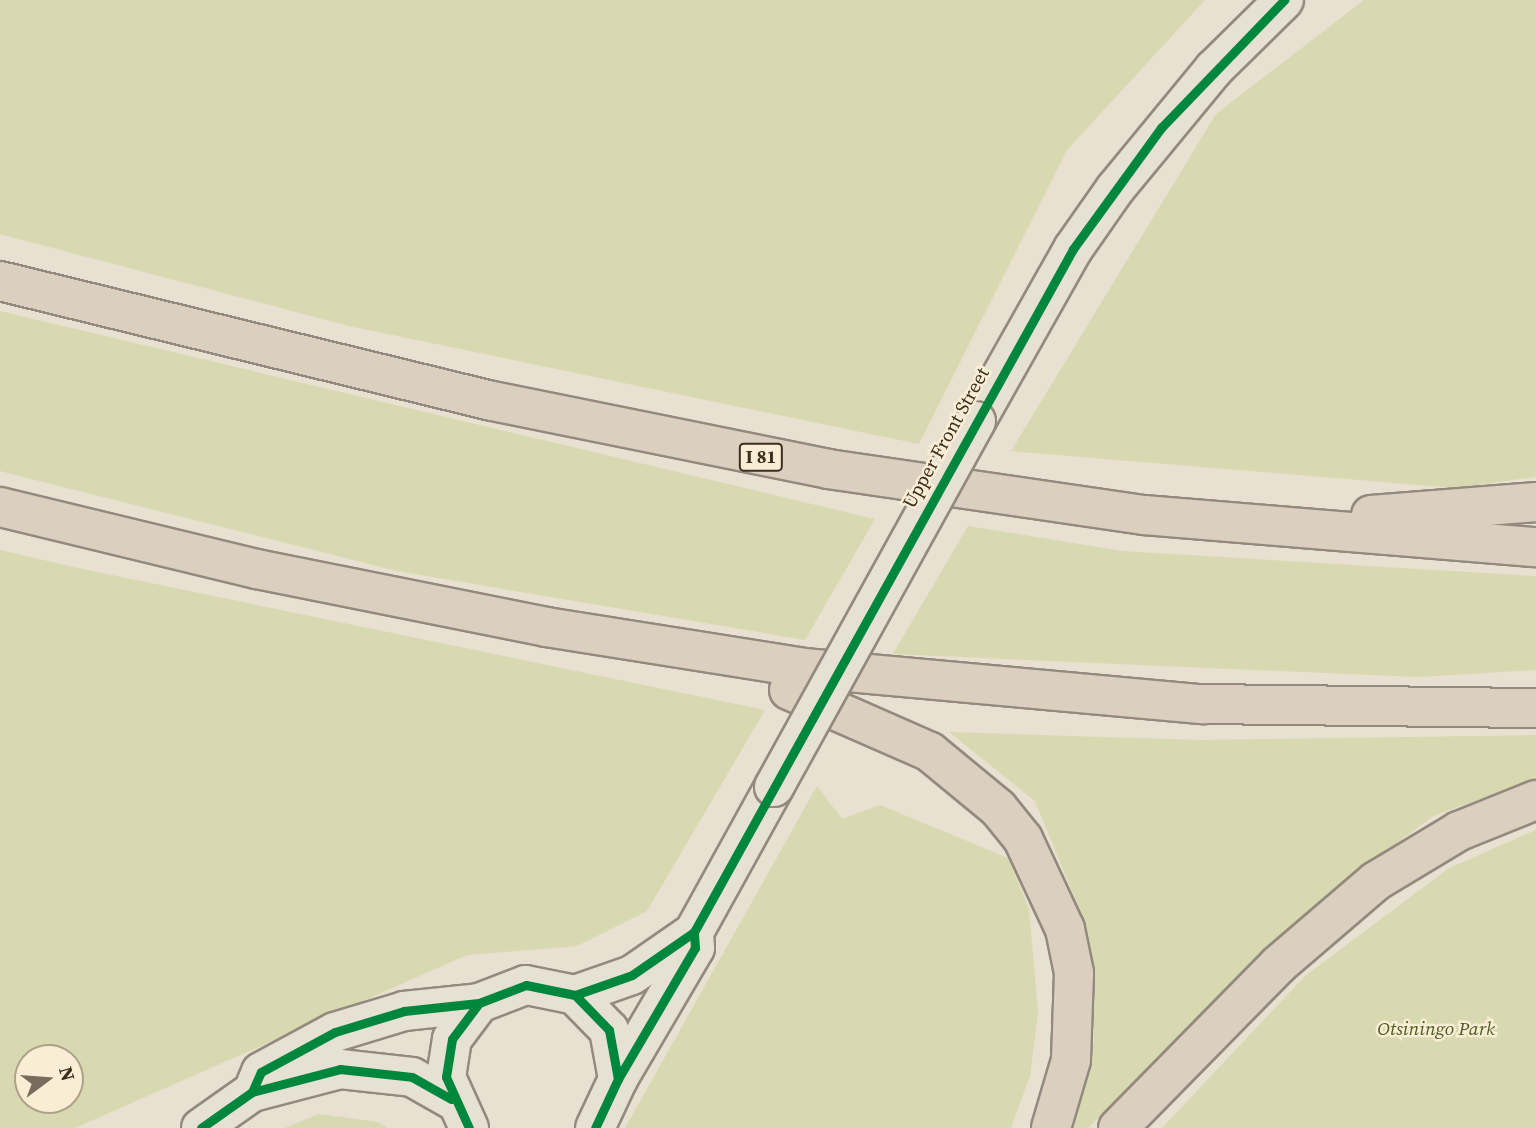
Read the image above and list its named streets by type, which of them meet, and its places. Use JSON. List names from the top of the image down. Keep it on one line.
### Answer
{"streets":{"highway":["I 81"],"main road":["Upper Front Street"]},"parks":["Otsiningo Park"],"north":"right"}
